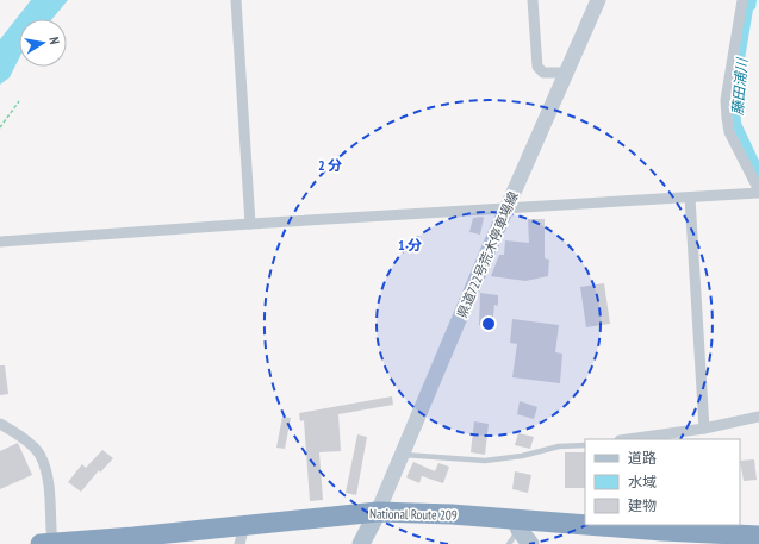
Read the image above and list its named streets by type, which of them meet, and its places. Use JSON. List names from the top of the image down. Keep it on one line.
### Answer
{"streets":{"highway":["National Route 209"],"main road":["県道722号荒木停車場線"]},"crossings":[["県道722号荒木停車場線","National Route 209"]],"water":["藤田浦川"],"legend":["道路","水域","建物"],"north":"right","rings":["2 分","1 分"]}
